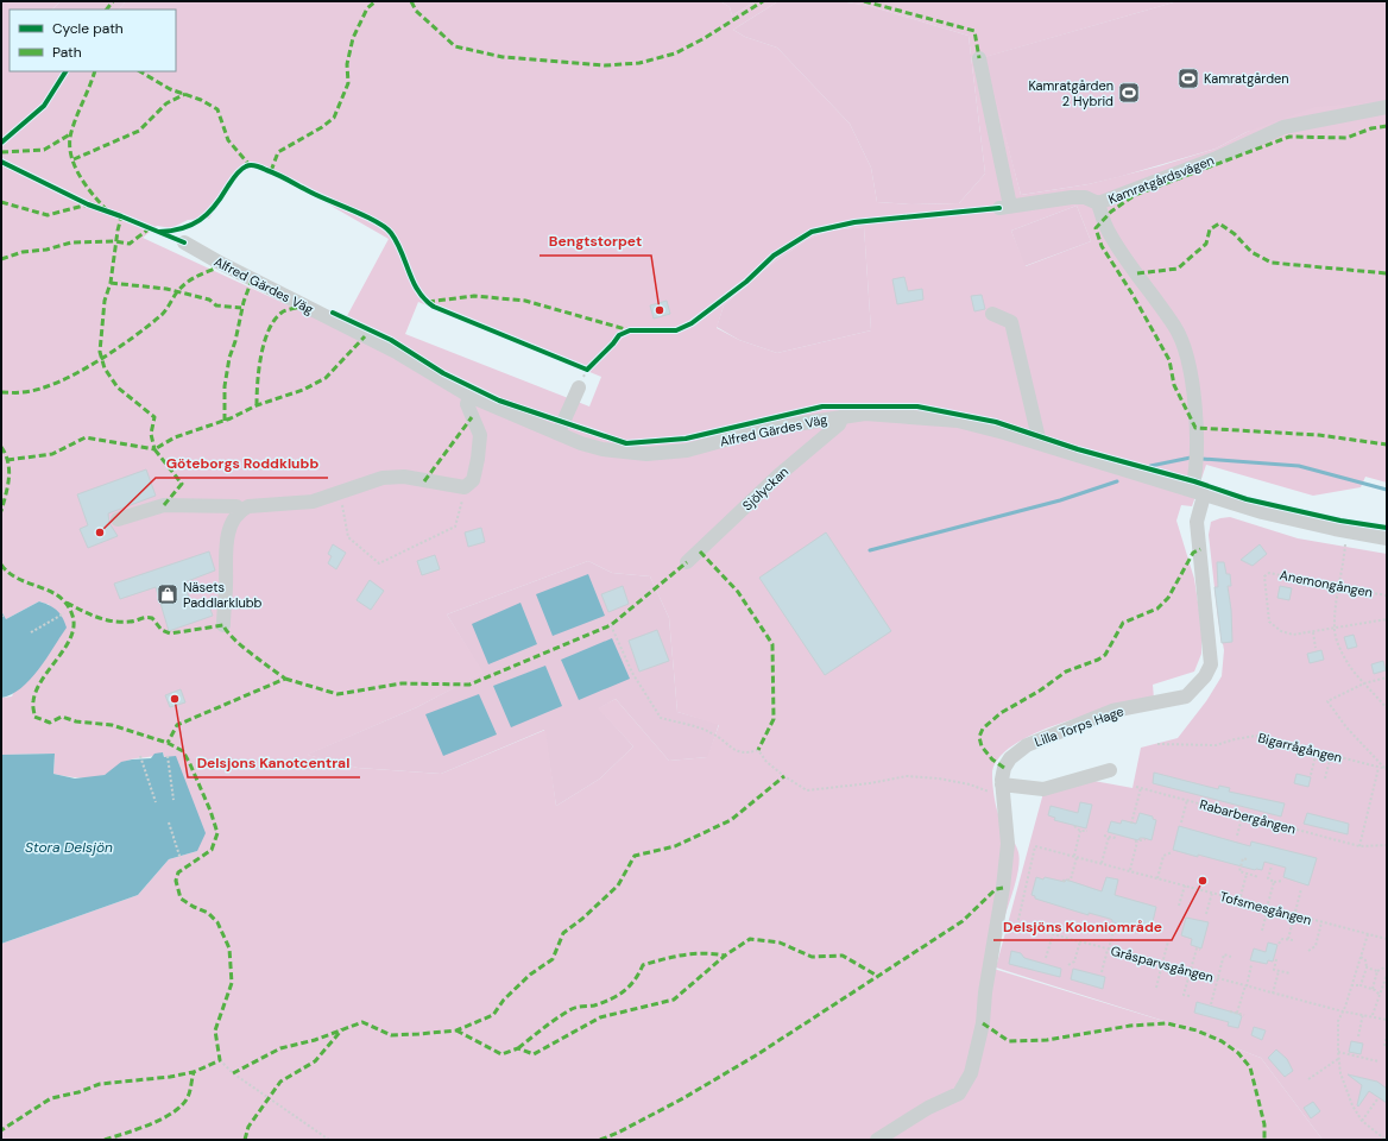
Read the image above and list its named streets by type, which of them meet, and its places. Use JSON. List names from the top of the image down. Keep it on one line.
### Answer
{"streets":{"street":["Kamratgårdsvägen","Alfred Gärdes Väg","Sjölyckan","Lilla Torps Hage"],"path":["Anemongången","Bigarrågången","Rabarbergången","Tofsmesgången","Gråsparvsgången"]},"crossings":[["Kamratgårdsvägen","Alfred Gärdes Väg"],["Kamratgårdsvägen","Lilla Torps Hage"],["Alfred Gärdes Väg","Sjölyckan"],["Alfred Gärdes Väg","Lilla Torps Hage"],["Tofsmesgången","Gråsparvsgången"]],"water":["Stora Delsjön"],"places":{"sports":["Kamratgården","Kamratgården 2 Hybrid"],"other":["Bengtstorpet","Göteborgs Roddklubb","Delsjons Kanotcentral","Delsjöns Koloniområde"],"shop":["Näsets Paddlarklubb"]},"legend":["Cycle path","Path"]}
